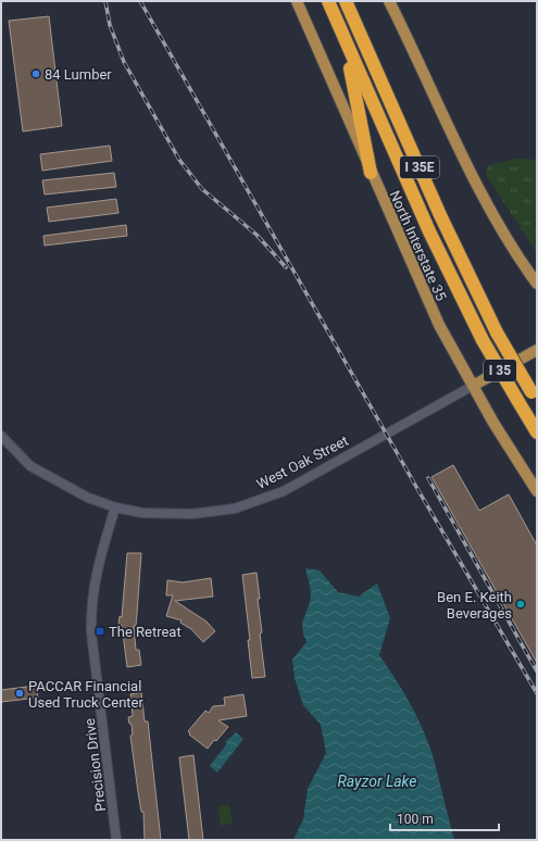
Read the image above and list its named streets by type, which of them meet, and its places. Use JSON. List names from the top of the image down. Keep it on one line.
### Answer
{"streets":{"highway":["I 35E","I 35"],"main road":["North Interstate 35","West Oak Street"],"street":["Precision Drive"]},"crossings":[["North Interstate 35","West Oak Street"],["West Oak Street","Precision Drive"]],"water":["Rayzor Lake"],"places":{"other":["84 Lumber","Ben E. Keith Beverages","PACCAR Financial Used Truck Center"],"transit":["The Retreat"]},"scale_bar":"100 m"}
